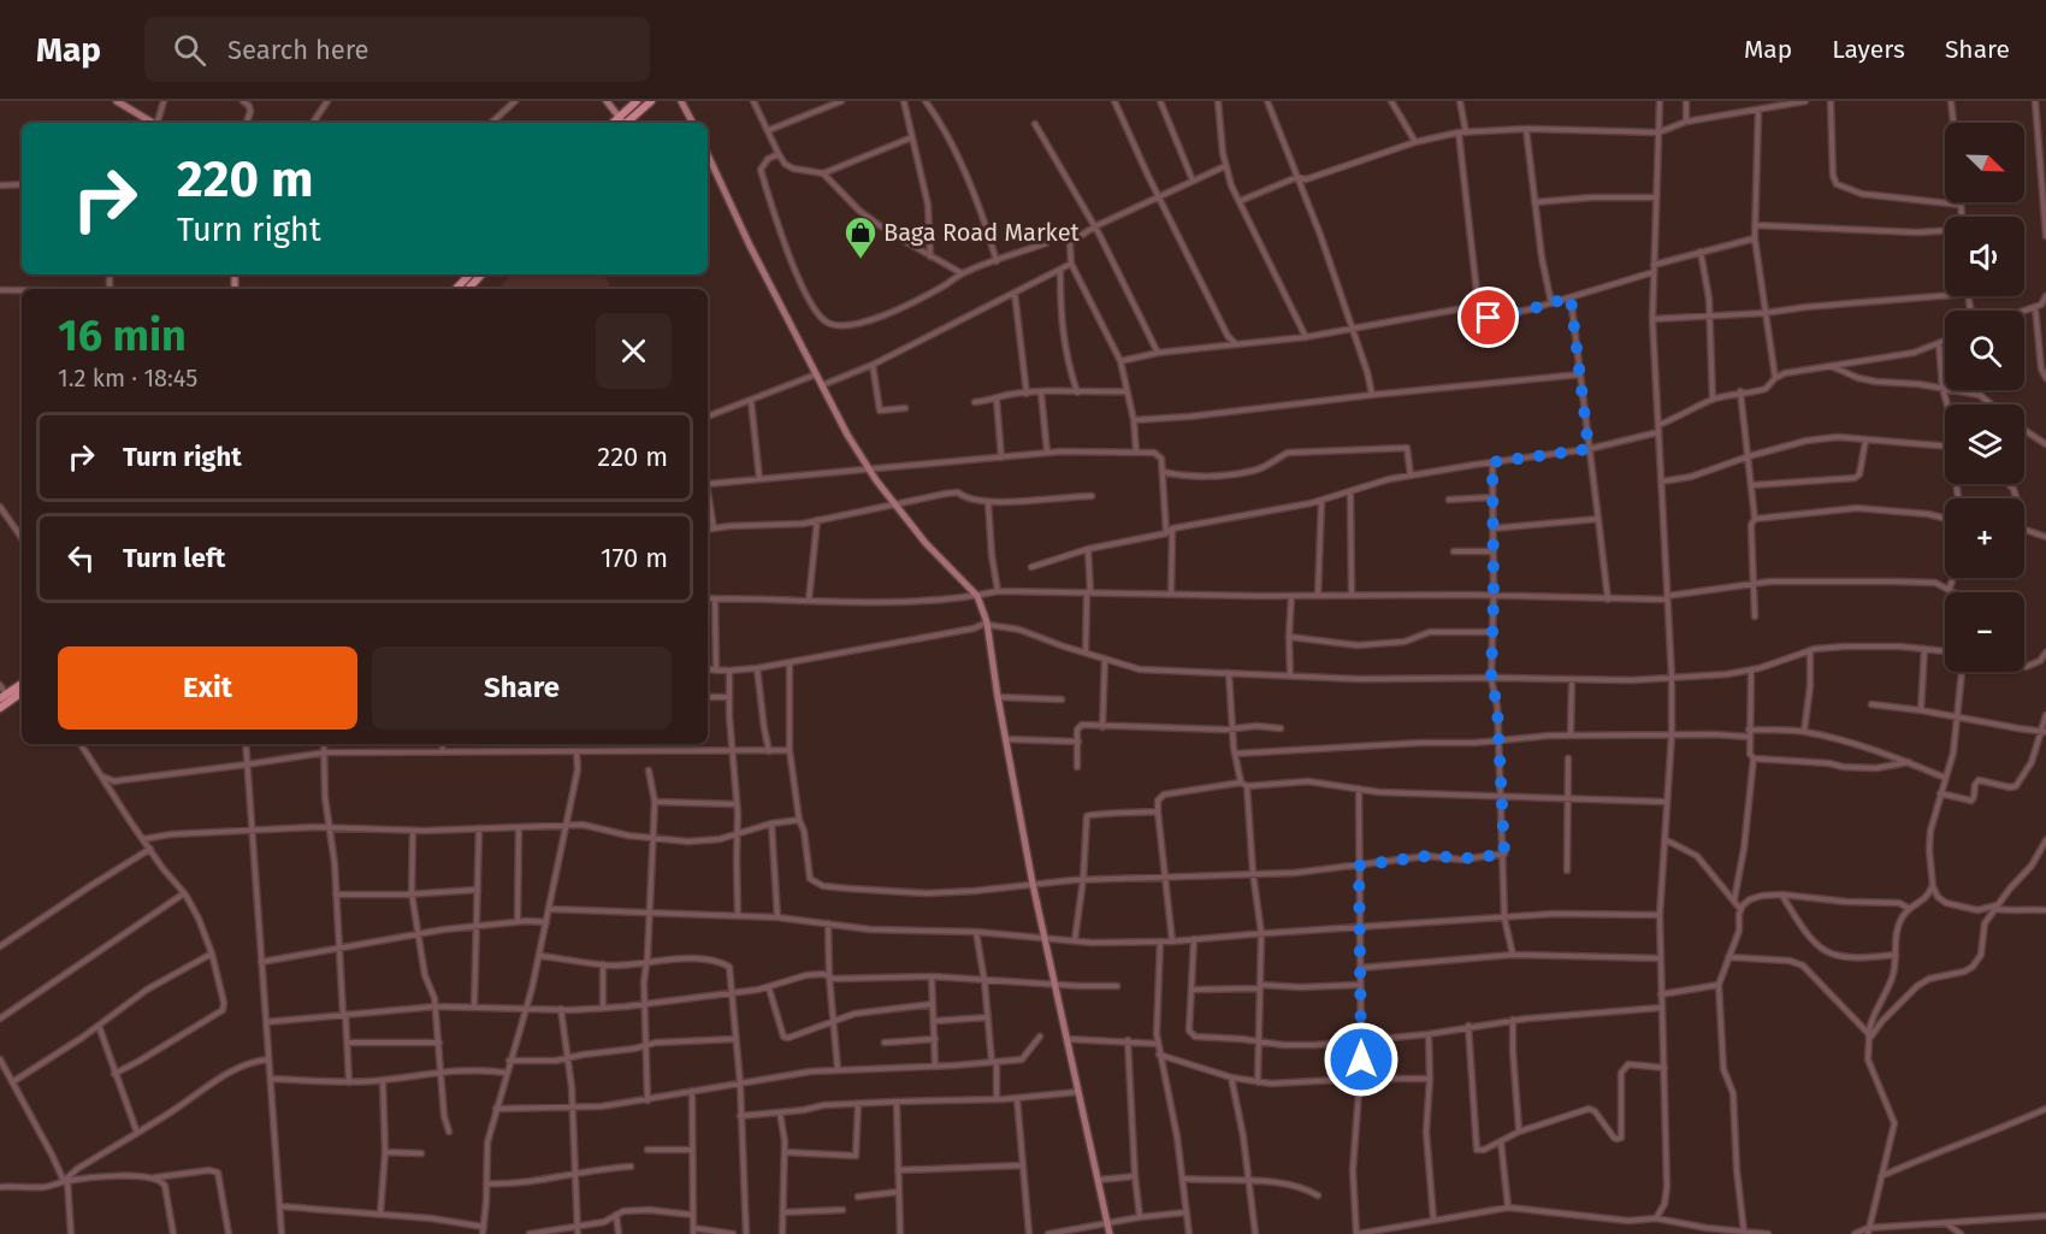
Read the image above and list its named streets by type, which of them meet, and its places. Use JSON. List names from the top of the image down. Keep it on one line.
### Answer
{"places":{"shop":["Baga Road Market"]},"north":"bottom right","page":{"header":"Map","search":"Search here","nav":["Map","Layers","Share"],"map_buttons":["+","−"],"turn":["220 m","Turn right"],"heading":["16 min","1.2 km · 18:45"],"list":[{"name":"Turn right","value":"220 m"},{"name":"Turn left","value":"170 m"}],"buttons":["Exit","Share"]}}
